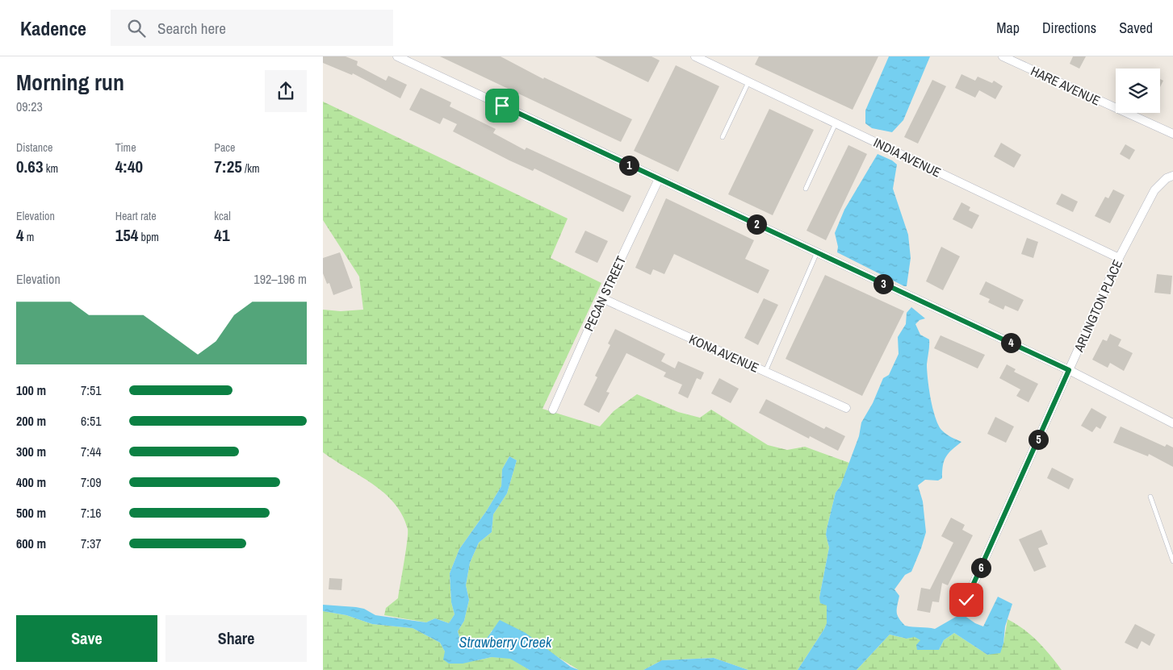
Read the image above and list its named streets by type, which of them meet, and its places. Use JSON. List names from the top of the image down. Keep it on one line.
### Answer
{"streets":{"street":["HARE AVENUE","INDIA AVENUE","PECAN STREET","ARLINGTON PLACE","KONA AVENUE"]},"crossings":[["INDIA AVENUE","ARLINGTON PLACE"],["PECAN STREET","KONA AVENUE"]],"water":["Strawberry Creek"],"page":{"header":"Kadence","search":"Search here","nav":["Map","Directions","Saved"],"heading":["Morning run","09:23"],"stats":[["Distance","0.63 km"],["Time","4:40"],["Pace","7:25 /km"],["Elevation","4 m"],["Heart rate","154 bpm"],["kcal","41"]],"pins":["1","2","3","4","5","6"],"chart":["Elevation","192–196 m"],"list":[{"name":"100 m","note":"7:51"},{"name":"200 m","note":"6:51"},{"name":"300 m","note":"7:44"},{"name":"400 m","note":"7:09"},{"name":"500 m","note":"7:16"},{"name":"600 m","note":"7:37"}],"buttons":["Save","Share"]}}
